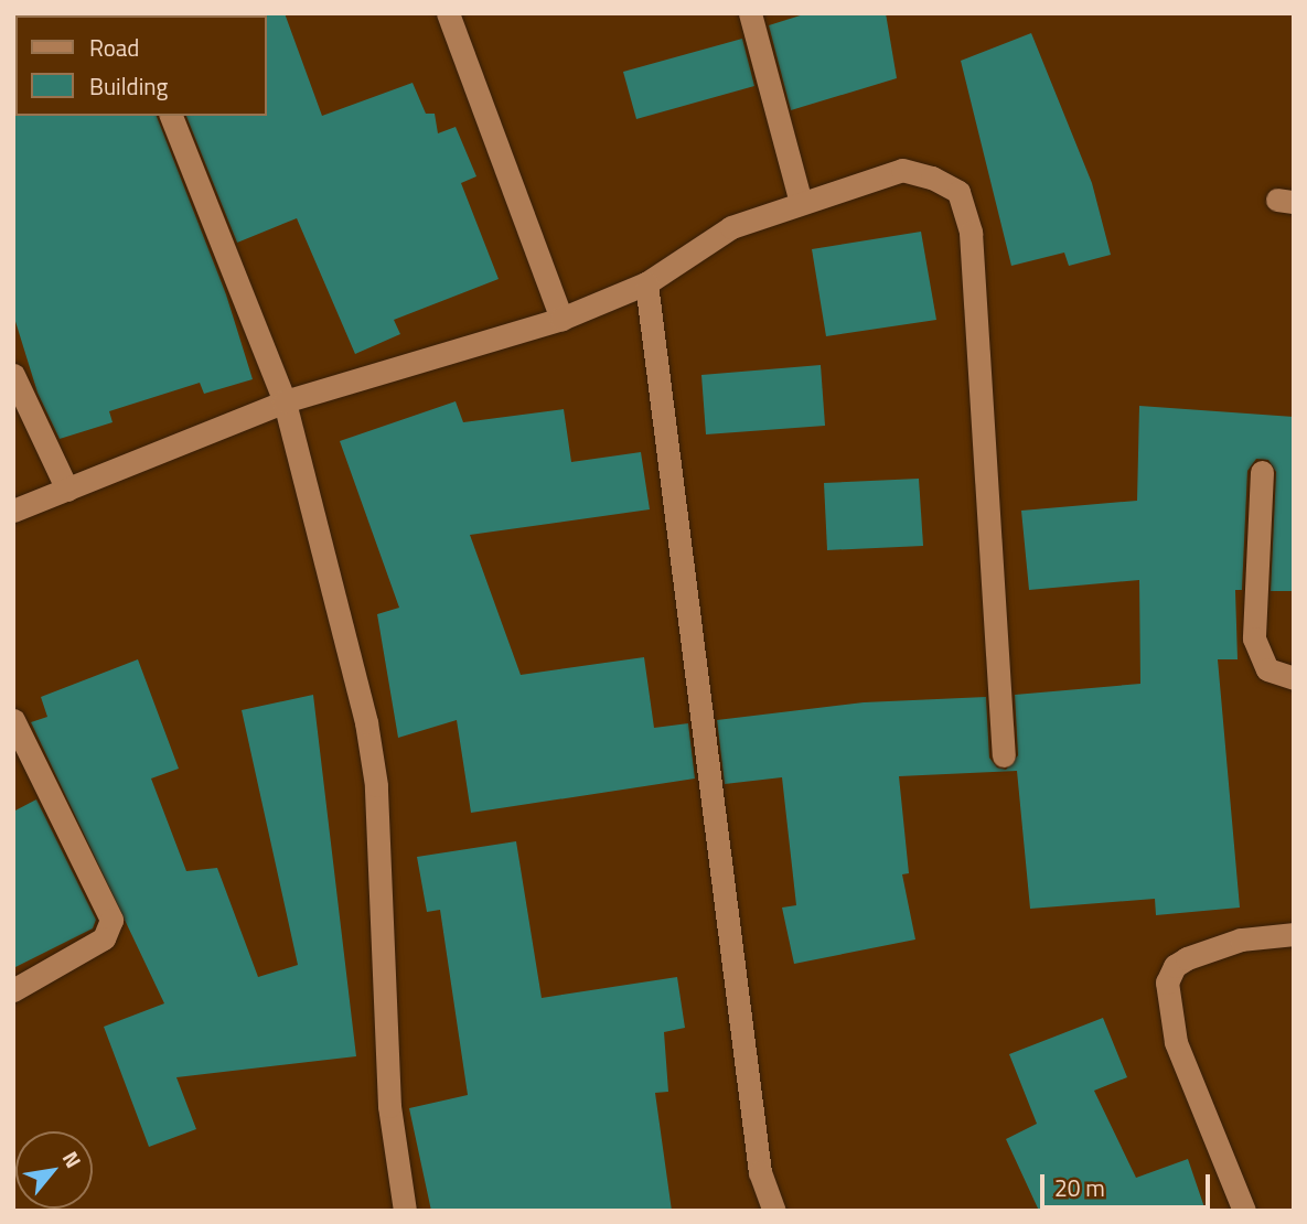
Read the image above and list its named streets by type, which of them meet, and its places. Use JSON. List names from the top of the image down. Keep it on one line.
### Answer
{"legend":["Road","Building"],"scale_bar":"20 m","north":"top right"}
